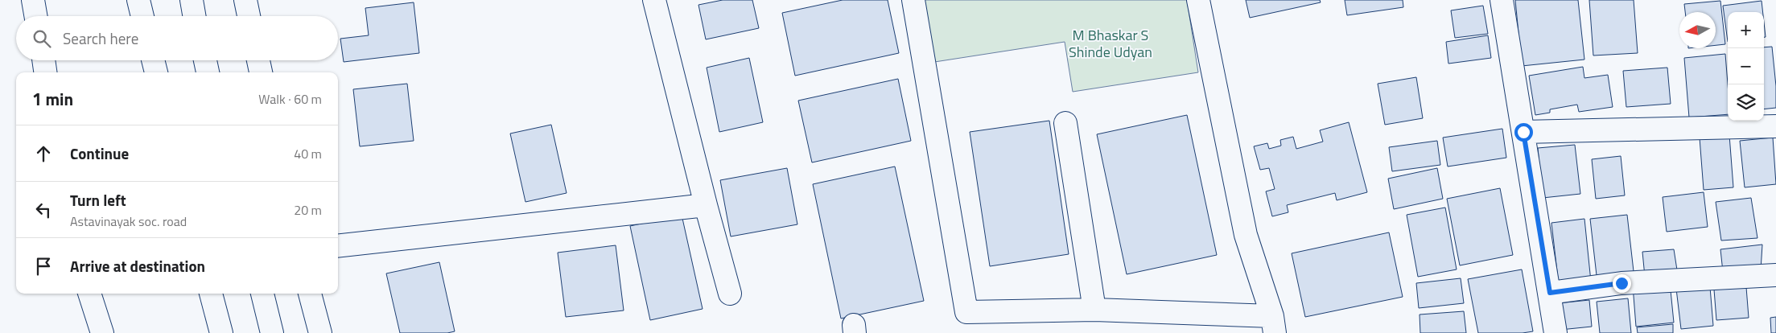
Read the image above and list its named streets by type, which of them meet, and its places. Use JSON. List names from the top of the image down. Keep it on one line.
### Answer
{"parks":["M Bhaskar S Shinde Udyan"],"north":"left","page":{"map_buttons":["+","−"],"search":"Search here","heading":["1 min","Walk · 60 m"],"list":[["Continue","40 m"],["Turn left","Astavinayak soc. road","20 m"],"Arrive at destination"]}}
